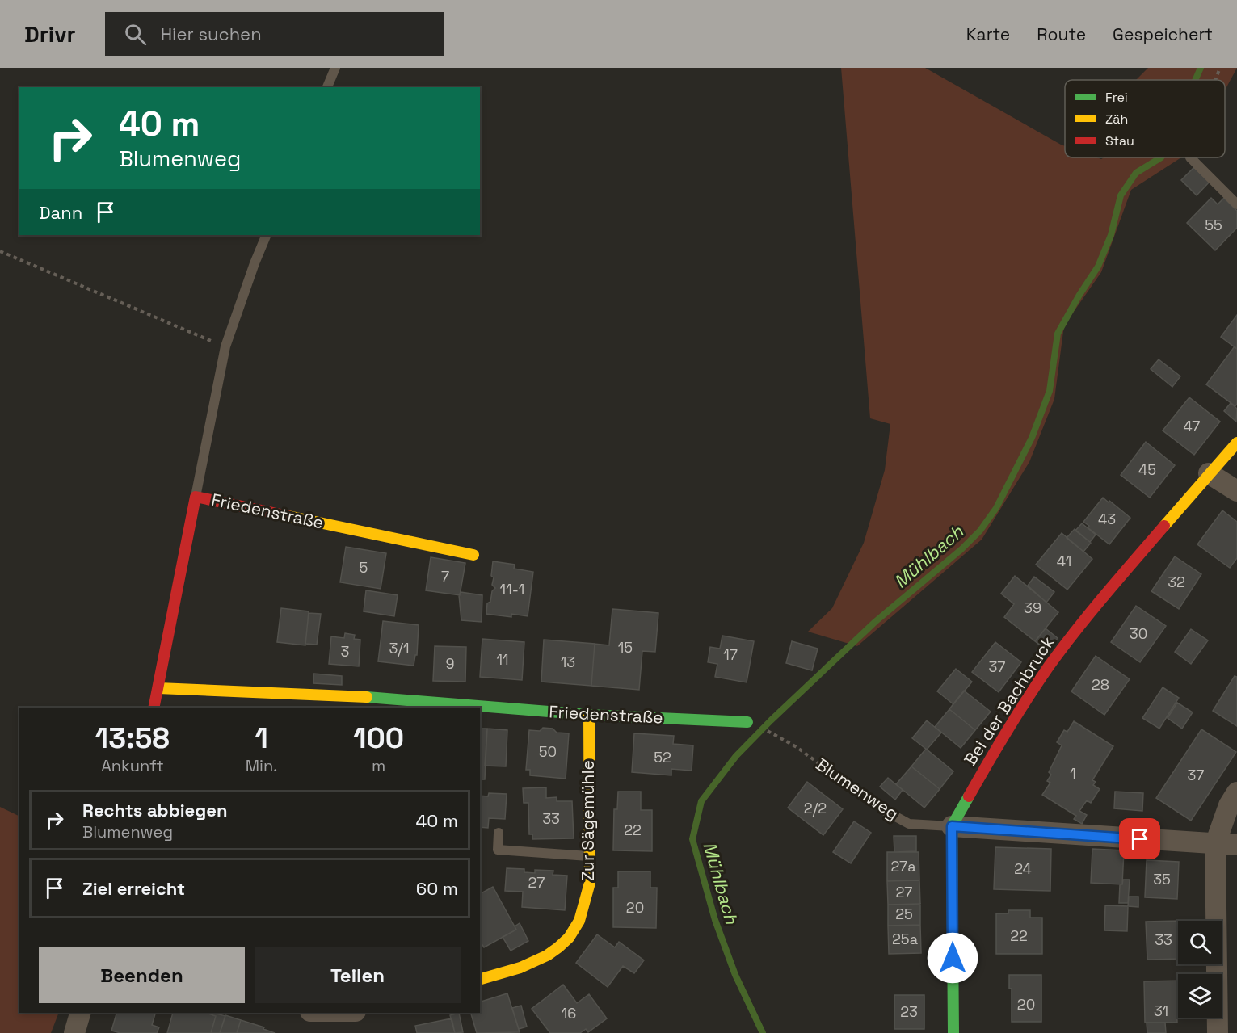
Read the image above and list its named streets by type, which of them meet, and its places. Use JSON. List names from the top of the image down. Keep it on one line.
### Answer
{"streets":{"street":["Friedenstraße","Bei der Bachbruck","Blumenweg","Zur Sägemühle"]},"crossings":[["Friedenstraße","Zur Sägemühle"],["Bei der Bachbruck","Blumenweg"]],"water":["Mühlbach"],"house_numbers":["55","47","45","43","41","5","7","32","11-1","39","30","15","3/1","3","17","11","13","9","37","28","50","52","1","37","2/2","33","22","27a","24","35","27","27","20","25","22","25a","33","20","31","23","16"],"legend":["Frei","Zäh","Stau"],"page":{"header":"Drivr","search":"Hier suchen","nav":["Karte","Route","Gespeichert"],"turn":["40 m","Blumenweg"],"then":"Dann","eta":["13:58","Ankunft","1","Min.","100","m"],"list":[{"name":"Rechts abbiegen","note":"Blumenweg","value":"40 m"},{"name":"Ziel erreicht","value":"60 m"}],"buttons":["Beenden","Teilen"]}}
